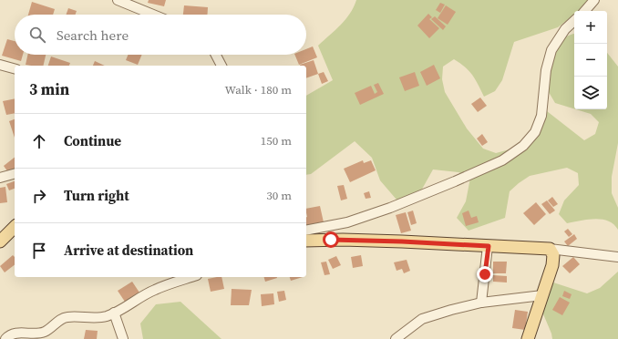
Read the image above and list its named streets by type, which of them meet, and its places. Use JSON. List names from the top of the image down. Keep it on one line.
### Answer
{"page":{"map_buttons":["+","−"],"search":"Search here","heading":["3 min","Walk · 180 m"],"list":[["Continue","150 m"],["Turn right","30 m"],"Arrive at destination"]}}
